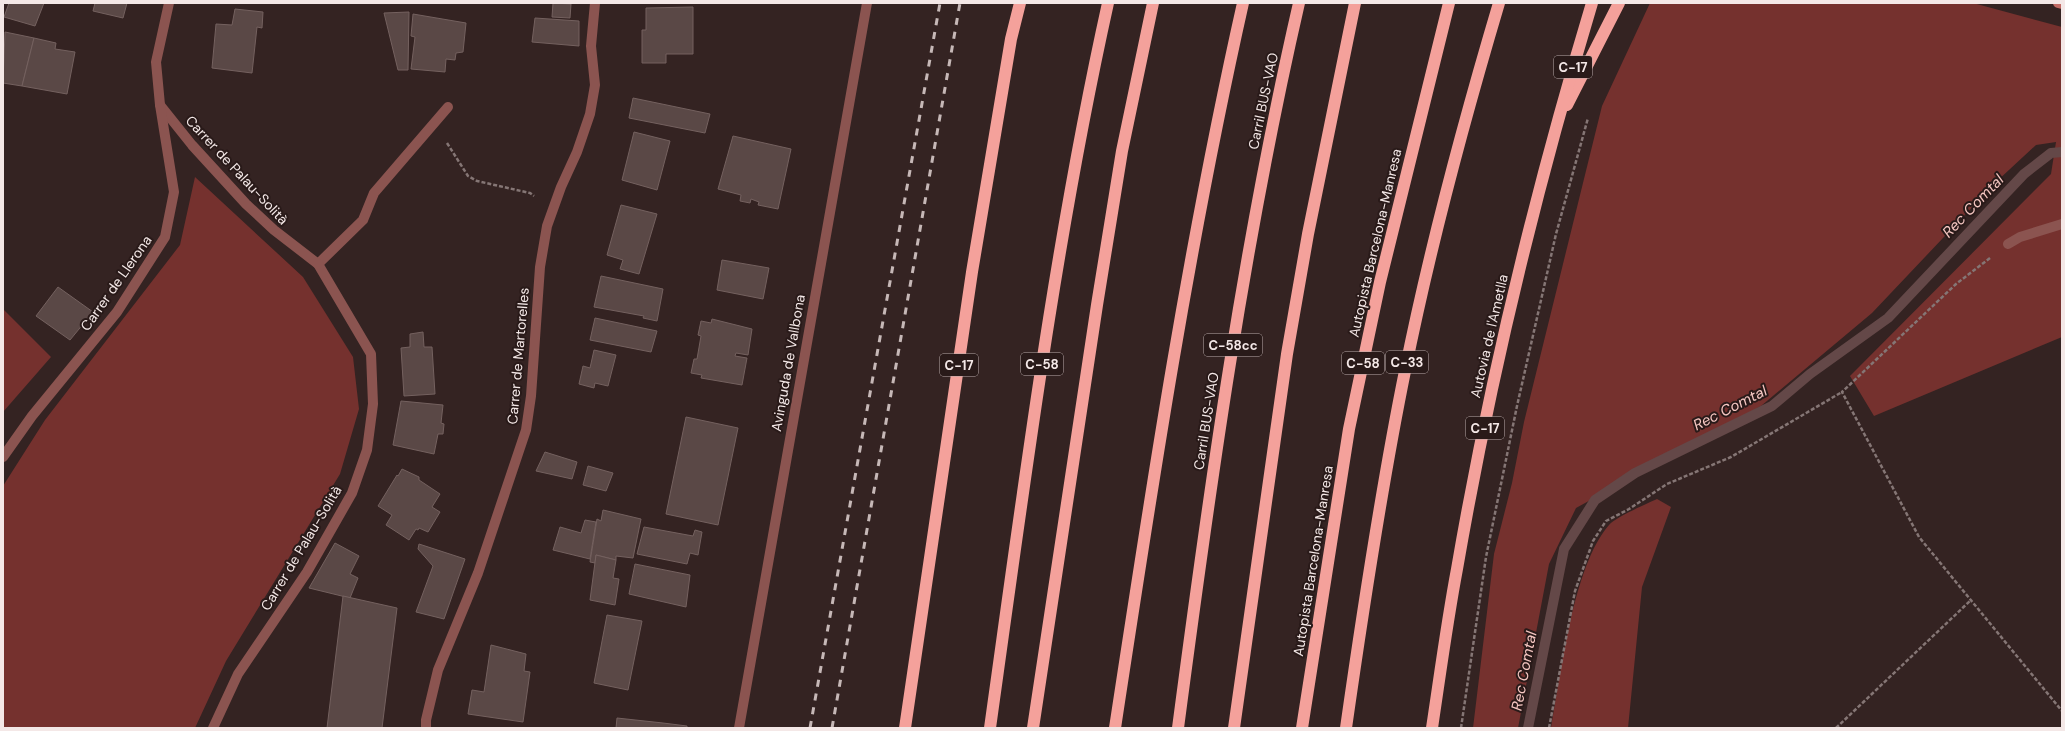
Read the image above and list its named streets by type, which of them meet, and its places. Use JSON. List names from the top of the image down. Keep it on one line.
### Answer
{"streets":{"highway":["C-17","Carril BUS-VAO","Autopista Barcelona-Manresa","Autovia de l'Ametlla","C-58cc","C-33","C-58"],"street":["Carrer de Palau-Solità","Carrer de Llerona","Carrer de Martorelles","Avinguda de Vallbona"]},"crossings":[["Carrer de Palau-Solità","Carrer de Llerona"]],"water":["Rec Comtal"]}
